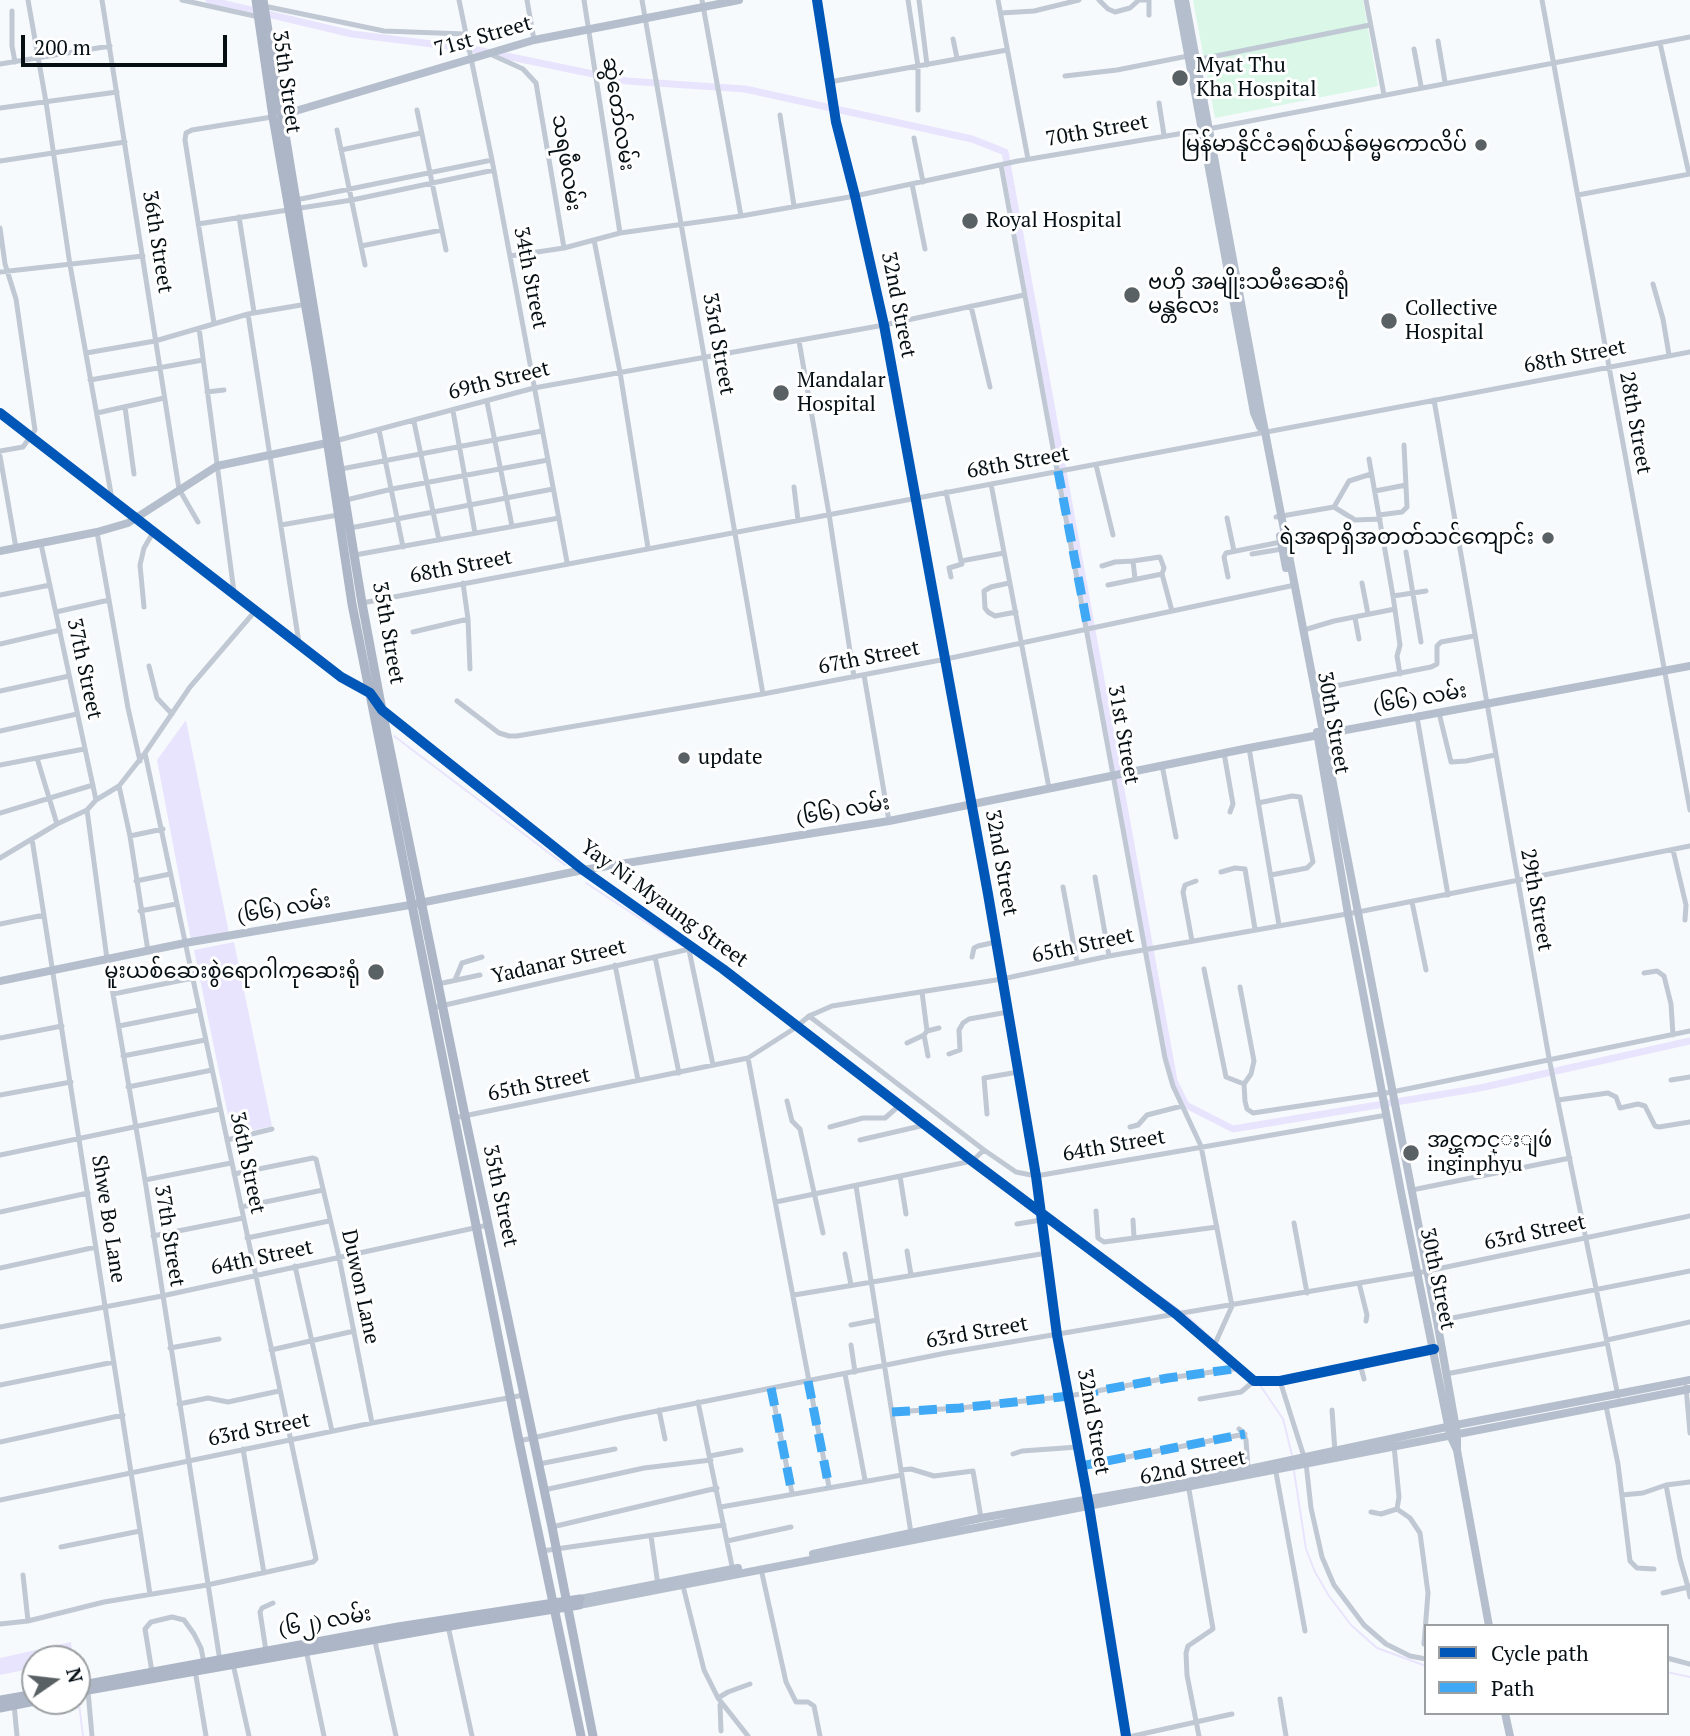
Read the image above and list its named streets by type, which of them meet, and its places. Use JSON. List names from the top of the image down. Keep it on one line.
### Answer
{"streets":{"main road":["71st Street","35th Street","69th Street","(၆၆) လမ်း","30th Street","62nd Street","(၆၂) လမ်း"],"street":["ဆွဲတော်လမ်း","70th Street","သရဖီလမ်း","36th Street","34th Street","32nd Street","33rd Street","68th Street","28th Street","67th Street","37th Street","31st Street","29th Street","Yay Ni Myaung Street","65th Street","Yadanar Street","64th Street","Shwe Bo Lane","63rd Street","Duwon Lane"]},"crossings":[["71st Street","35th Street"],["71st Street","ဆွဲတော်လမ်း"],["71st Street","သရဖီလမ်း"],["71st Street","34th Street"],["71st Street","33rd Street"],["35th Street","68th Street"],["35th Street","69th Street"],["35th Street","(၆၆) လမ်း"],["35th Street","Yay Ni Myaung Street"],["35th Street","65th Street"],["35th Street","Yadanar Street"],["35th Street","64th Street"],["35th Street","63rd Street"],["35th Street","(၆၂) လမ်း"],["ဆွဲတော်လမ်း","70th Street"],["70th Street","သရဖီလမ်း"],["70th Street","34th Street"],["70th Street","32nd Street"],["70th Street","33rd Street"],["70th Street","28th Street"],["70th Street","30th Street"],["70th Street","31st Street"],["36th Street","69th Street"],["36th Street","(၆၆) လမ်း"],["36th Street","64th Street"],["36th Street","63rd Street"],["36th Street","Duwon Lane"],["34th Street","68th Street"],["34th Street","69th Street"],["32nd Street","68th Street"],["32nd Street","69th Street"],["32nd Street","67th Street"],["32nd Street","(၆၆) လမ်း"],["32nd Street","Yay Ni Myaung Street"],["32nd Street","65th Street"],["32nd Street","64th Street"],["32nd Street","63rd Street"],["32nd Street","62nd Street"],["33rd Street","68th Street"],["33rd Street","69th Street"],["33rd Street","67th Street"],["68th Street","28th Street"],["68th Street","30th Street"],["68th Street","31st Street"],["68th Street","29th Street"],["69th Street","37th Street"],["69th Street","31st Street"],["69th Street","Yay Ni Myaung Street"],["28th Street","(၆၆) လမ်း"],["67th Street","30th Street"],["67th Street","31st Street"],["37th Street","(၆၆) လမ်း"],["37th Street","64th Street"],["37th Street","63rd Street"],["37th Street","(၆၂) လမ်း"],["(၆၆) လမ်း","30th Street"],["(၆၆) လမ်း","31st Street"],["(၆၆) လမ်း","29th Street"],["(၆၆) လမ်း","Yay Ni Myaung Street"],["(၆၆) လမ်း","Shwe Bo Lane"],["30th Street","65th Street"],["30th Street","64th Street"],["30th Street","63rd Street"],["30th Street","62nd Street"],["31st Street","65th Street"],["31st Street","64th Street"],["31st Street","63rd Street"],["29th Street","65th Street"],["29th Street","63rd Street"],["29th Street","62nd Street"],["Yay Ni Myaung Street","Yadanar Street"],["Yay Ni Myaung Street","64th Street"],["Yay Ni Myaung Street","63rd Street"],["64th Street","Shwe Bo Lane"],["64th Street","Duwon Lane"],["Shwe Bo Lane","63rd Street"],["63rd Street","Duwon Lane"],["62nd Street","(၆၂) လမ်း"]],"places":["Myat Thu Kha Hospital","မြန်မာနိုင်ငံခရစ်ယန်ဓမ္မကောလိပ်","Royal Hospital","ဗဟို အမျိုးသမီးဆေးရုံ မန္တလေး","Collective Hospital","Mandalar Hospital","ရဲအရာရှိအတတ်သင်ကျောင်း","update","မူးယစ်ဆေးစွဲရောဂါကုဆေးရုံ","အင္ၾကင္းျဖဴ inginphyu"],"legend":["Cycle path","Path"],"scale_bar":"200 m","north":"right"}
